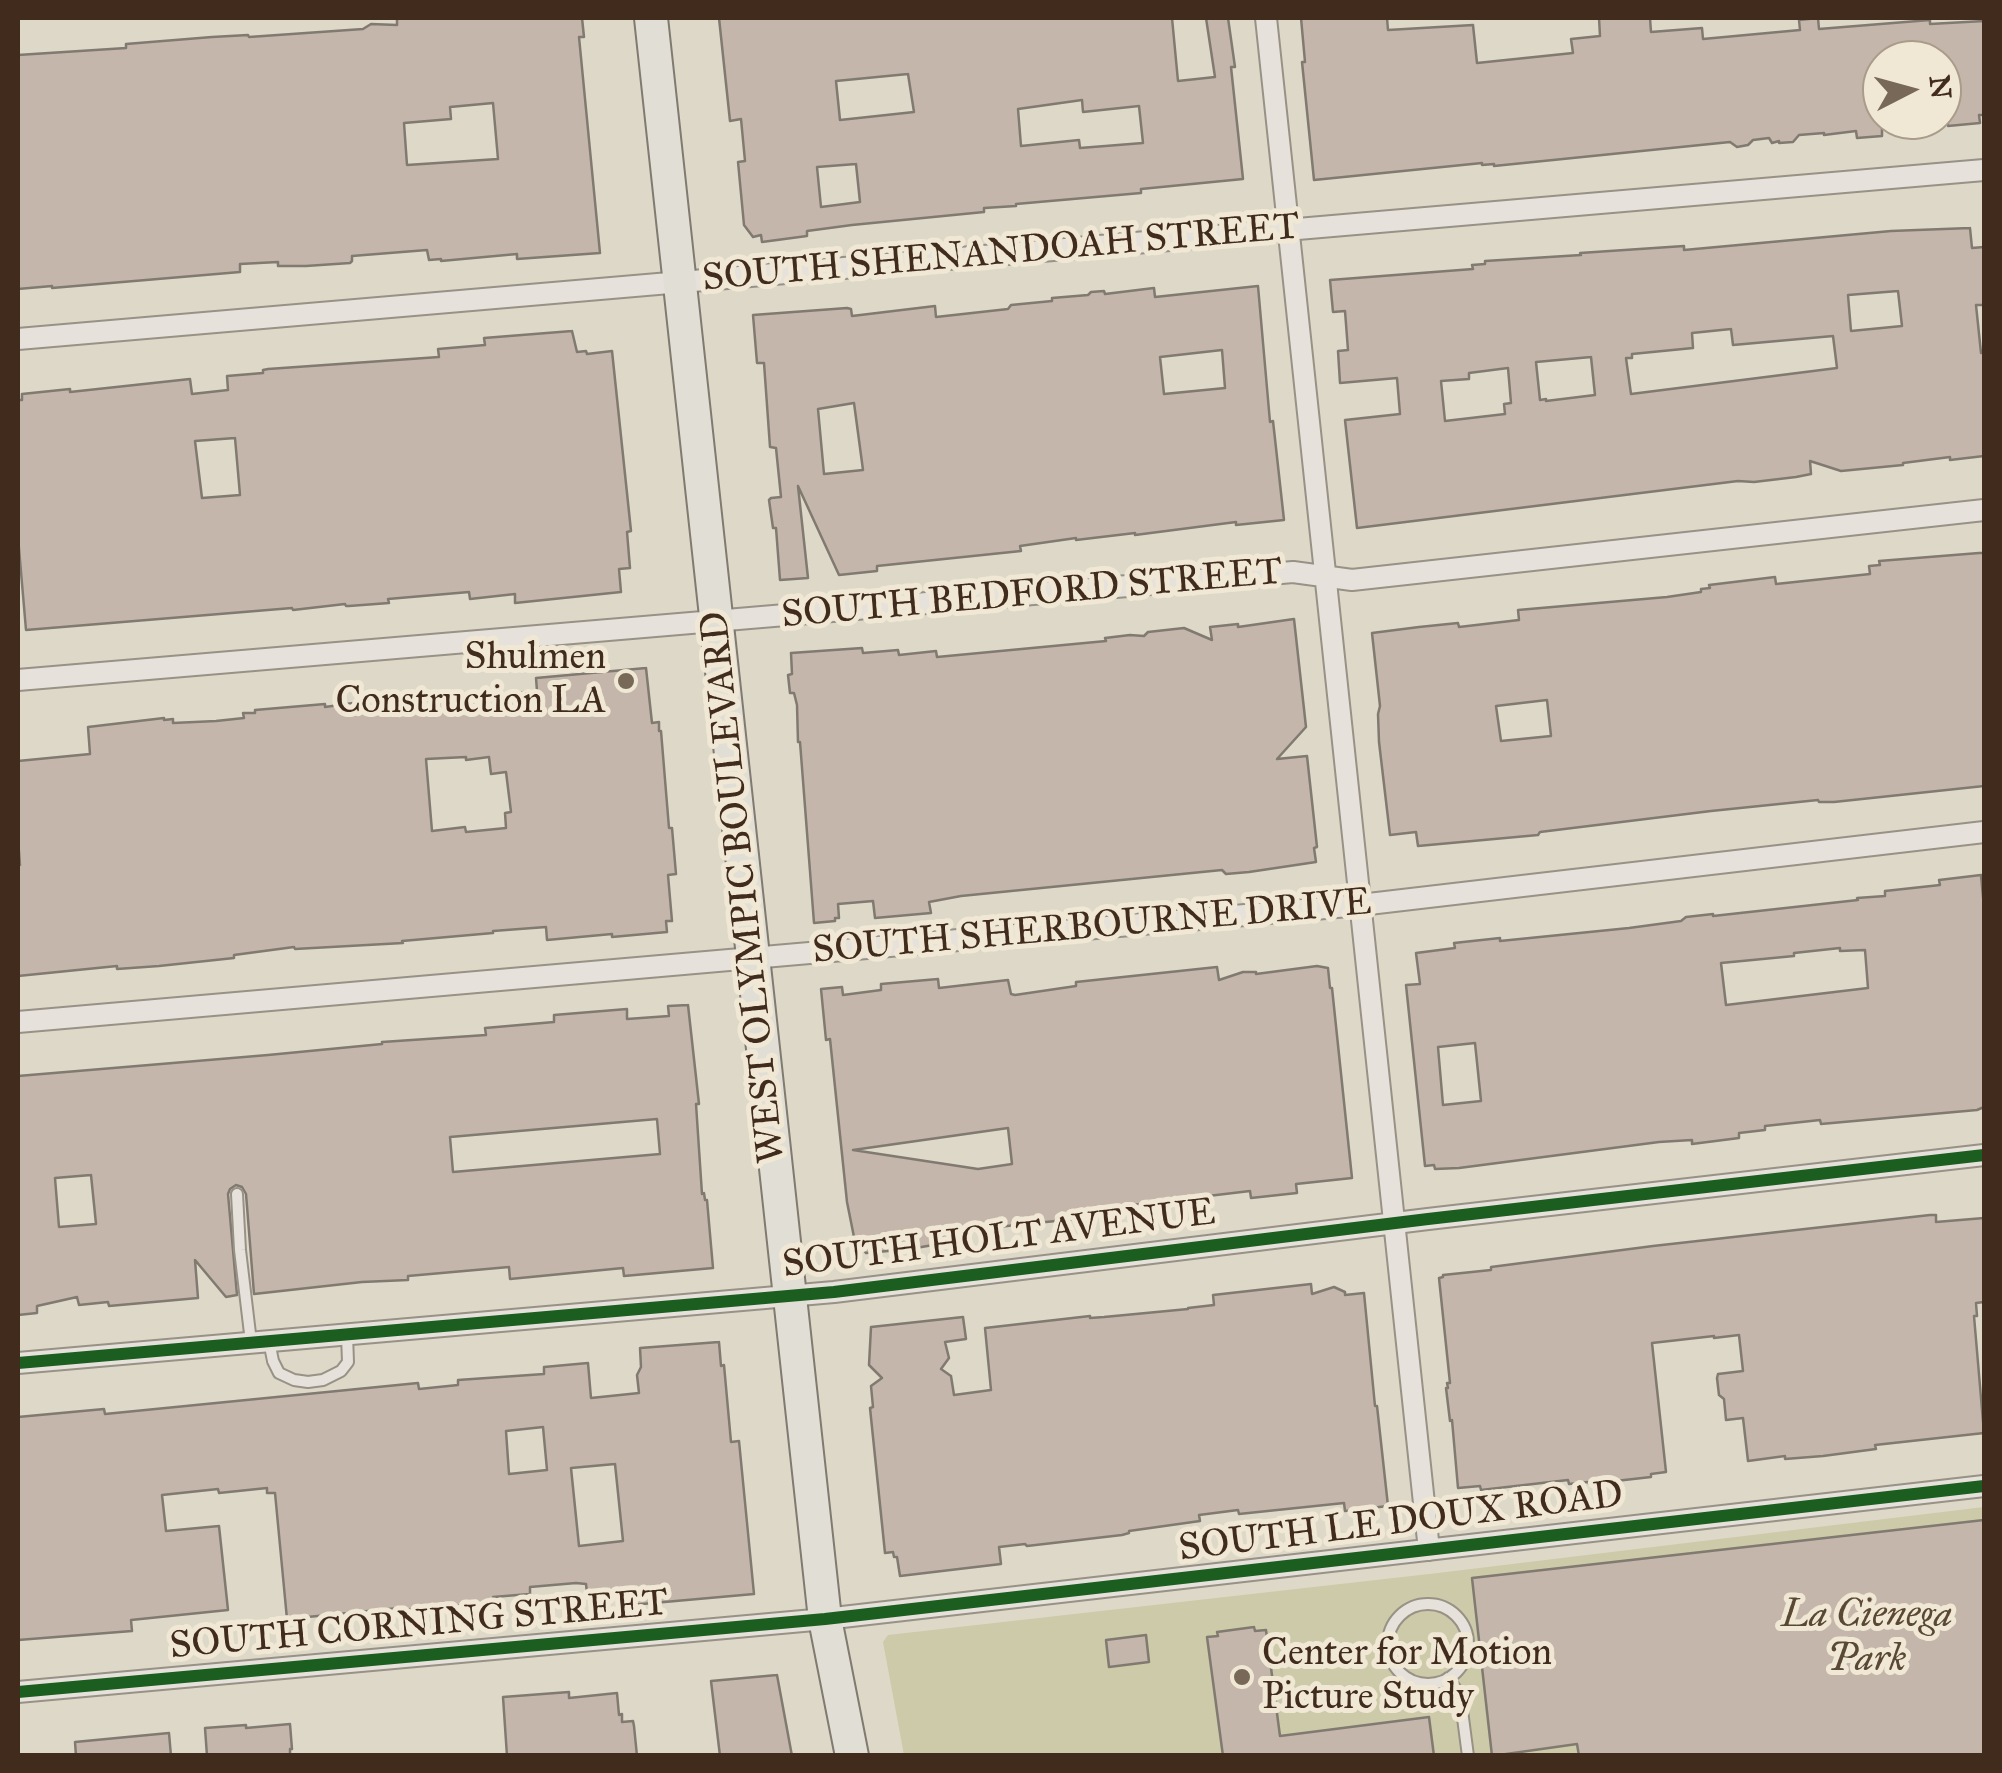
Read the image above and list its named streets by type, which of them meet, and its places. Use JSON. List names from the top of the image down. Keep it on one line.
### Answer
{"streets":{"main road":["WEST OLYMPIC BOULEVARD"],"street":["SOUTH SHENANDOAH STREET","SOUTH BEDFORD STREET","SOUTH SHERBOURNE DRIVE","SOUTH HOLT AVENUE","SOUTH LE DOUX ROAD","SOUTH CORNING STREET"]},"crossings":[["SOUTH SHENANDOAH STREET","WEST OLYMPIC BOULEVARD"],["SOUTH BEDFORD STREET","WEST OLYMPIC BOULEVARD"],["WEST OLYMPIC BOULEVARD","SOUTH SHERBOURNE DRIVE"],["WEST OLYMPIC BOULEVARD","SOUTH HOLT AVENUE"],["WEST OLYMPIC BOULEVARD","SOUTH LE DOUX ROAD"],["WEST OLYMPIC BOULEVARD","SOUTH CORNING STREET"],["SOUTH LE DOUX ROAD","SOUTH CORNING STREET"]],"parks":["La Cienega Park"],"places":["Shulmen Construction LA","Center for Motion Picture Study"],"north":"right"}
